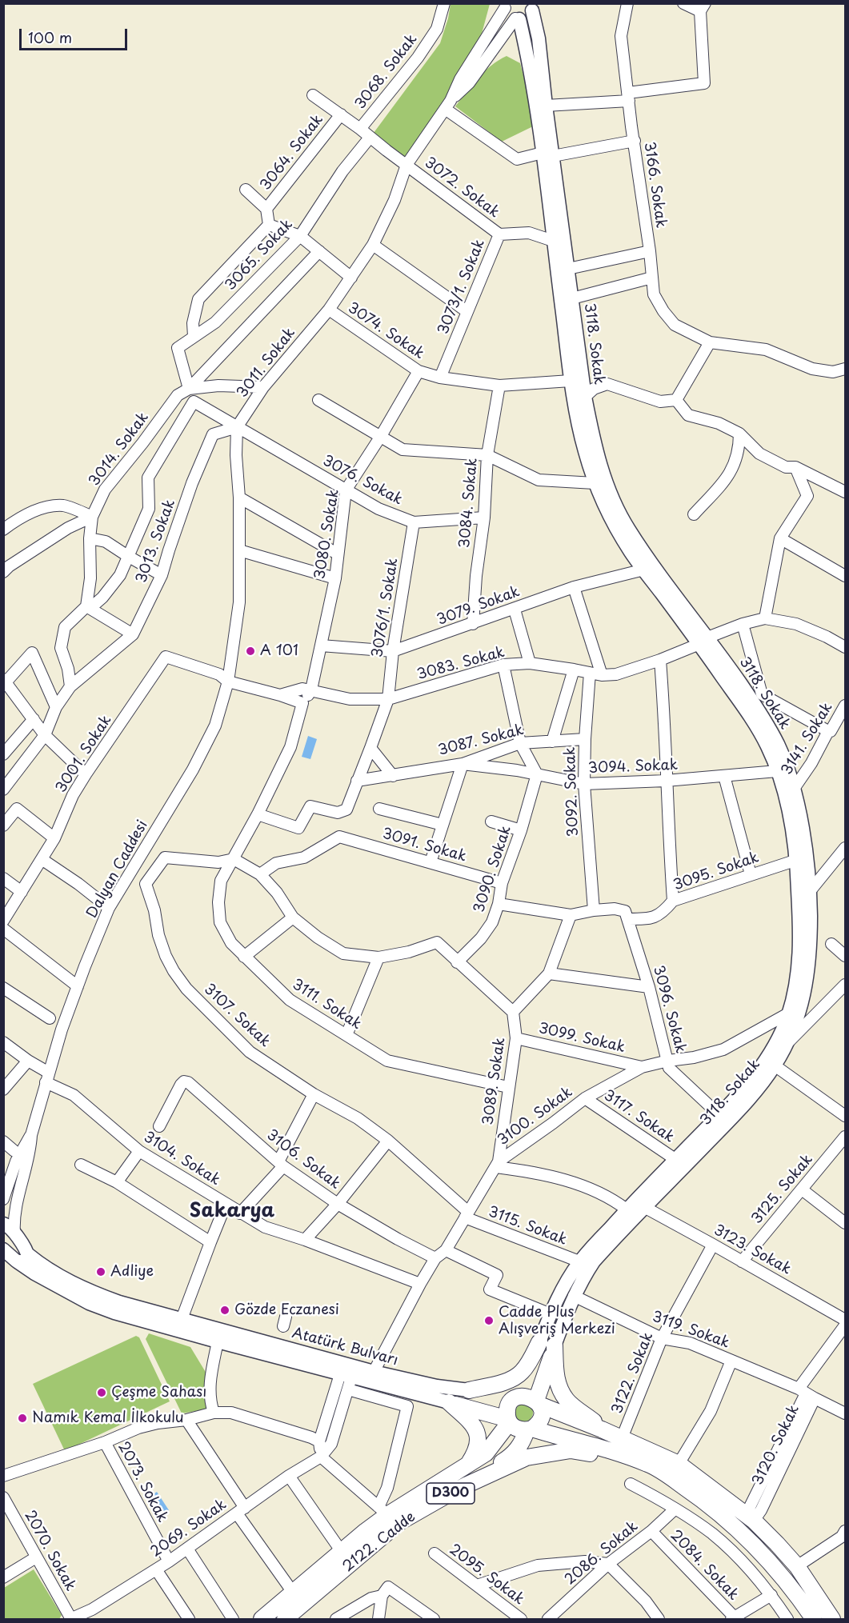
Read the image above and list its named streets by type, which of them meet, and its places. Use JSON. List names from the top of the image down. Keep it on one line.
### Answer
{"streets":{"highway":["D300","2122. Cadde"],"main road":["3118. Sokak","Atatürk Bulvarı"],"street":["3068. Sokak","3064. Sokak","3166. Sokak","3072. Sokak","3065. Sokak","3073/1. Sokak","3074. Sokak","3011. Sokak","3014. Sokak","3076. Sokak","3084. Sokak","3080. Sokak","3013. Sokak","3079. Sokak","3076/1. Sokak","3083. Sokak","3141. Sokak","3087. Sokak","3001. Sokak","3094. Sokak","3092. Sokak","3091. Sokak","Dalyan Caddesi","3090. Sokak","3095. Sokak","3111. Sokak","3096. Sokak","3107. Sokak","3099. Sokak","3089. Sokak","3100. Sokak","3117. Sokak","3104. Sokak","3106. Sokak","3125. Sokak","3115. Sokak","3123. Sokak","3119. Sokak","3122. Sokak","3120. Sokak","2073. Sokak","2069. Sokak","2070. Sokak","2086. Sokak","2084. Sokak","2095. Sokak"]},"crossings":[["3068. Sokak","3072. Sokak"],["3068. Sokak","3065. Sokak"],["3068. Sokak","3011. Sokak"],["3072. Sokak","3073/1. Sokak"],["3072. Sokak","3011. Sokak"],["3065. Sokak","3014. Sokak"],["3073/1. Sokak","3074. Sokak"],["3074. Sokak","3118. Sokak"],["3074. Sokak","3011. Sokak"],["3074. Sokak","3084. Sokak"],["3074. Sokak","3080. Sokak"],["3118. Sokak","3011. Sokak"],["3118. Sokak","3079. Sokak"],["3118. Sokak","3083. Sokak"],["3118. Sokak","3141. Sokak"],["3118. Sokak","3094. Sokak"],["3118. Sokak","3095. Sokak"],["3118. Sokak","3096. Sokak"],["3118. Sokak","3100. Sokak"],["3118. Sokak","3117. Sokak"],["3118. Sokak","3115. Sokak"],["3118. Sokak","3123. Sokak"],["3118. Sokak","3119. Sokak"],["3011. Sokak","3076. Sokak"],["3011. Sokak","3013. Sokak"],["3076. Sokak","3084. Sokak"],["3076. Sokak","3080. Sokak"],["3076. Sokak","3013. Sokak"],["3076. Sokak","3076/1. Sokak"],["3084. Sokak","3079. Sokak"],["3080. Sokak","3079. Sokak"],["3080. Sokak","3083. Sokak"],["3079. Sokak","3076/1. Sokak"],["3076/1. Sokak","3083. Sokak"],["3076/1. Sokak","3087. Sokak"],["3083. Sokak","3001. Sokak"],["3083. Sokak","3092. Sokak"],["3083. Sokak","Dalyan Caddesi"],["3087. Sokak","3094. Sokak"],["3087. Sokak","3092. Sokak"],["3094. Sokak","3092. Sokak"],["3094. Sokak","3090. Sokak"],["3091. Sokak","3090. Sokak"],["Dalyan Caddesi","3104. Sokak"],["3095. Sokak","3096. Sokak"],["3111. Sokak","3089. Sokak"],["3096. Sokak","3100. Sokak"],["3107. Sokak","3115. Sokak"],["3099. Sokak","3089. Sokak"],["3099. Sokak","3100. Sokak"],["3089. Sokak","3100. Sokak"],["3100. Sokak","3117. Sokak"],["3100. Sokak","3104. Sokak"],["3100. Sokak","3106. Sokak"],["3100. Sokak","3115. Sokak"],["3100. Sokak","Atatürk Bulvarı"],["3125. Sokak","3123. Sokak"],["3123. Sokak","3122. Sokak"],["3123. Sokak","3120. Sokak"],["3119. Sokak","3122. Sokak"],["3119. Sokak","3120. Sokak"],["2073. Sokak","2069. Sokak"],["D300","2122. Cadde"],["2069. Sokak","2070. Sokak"],["2086. Sokak","2084. Sokak"]],"districts":["Sakarya"],"places":["A 101","Adliye","Gözde Eczanesi","Cadde Plus Alışveriş Merkezi","Çeşme Sahası","Namık Kemal İlkokulu"],"scale_bar":"100 m"}
